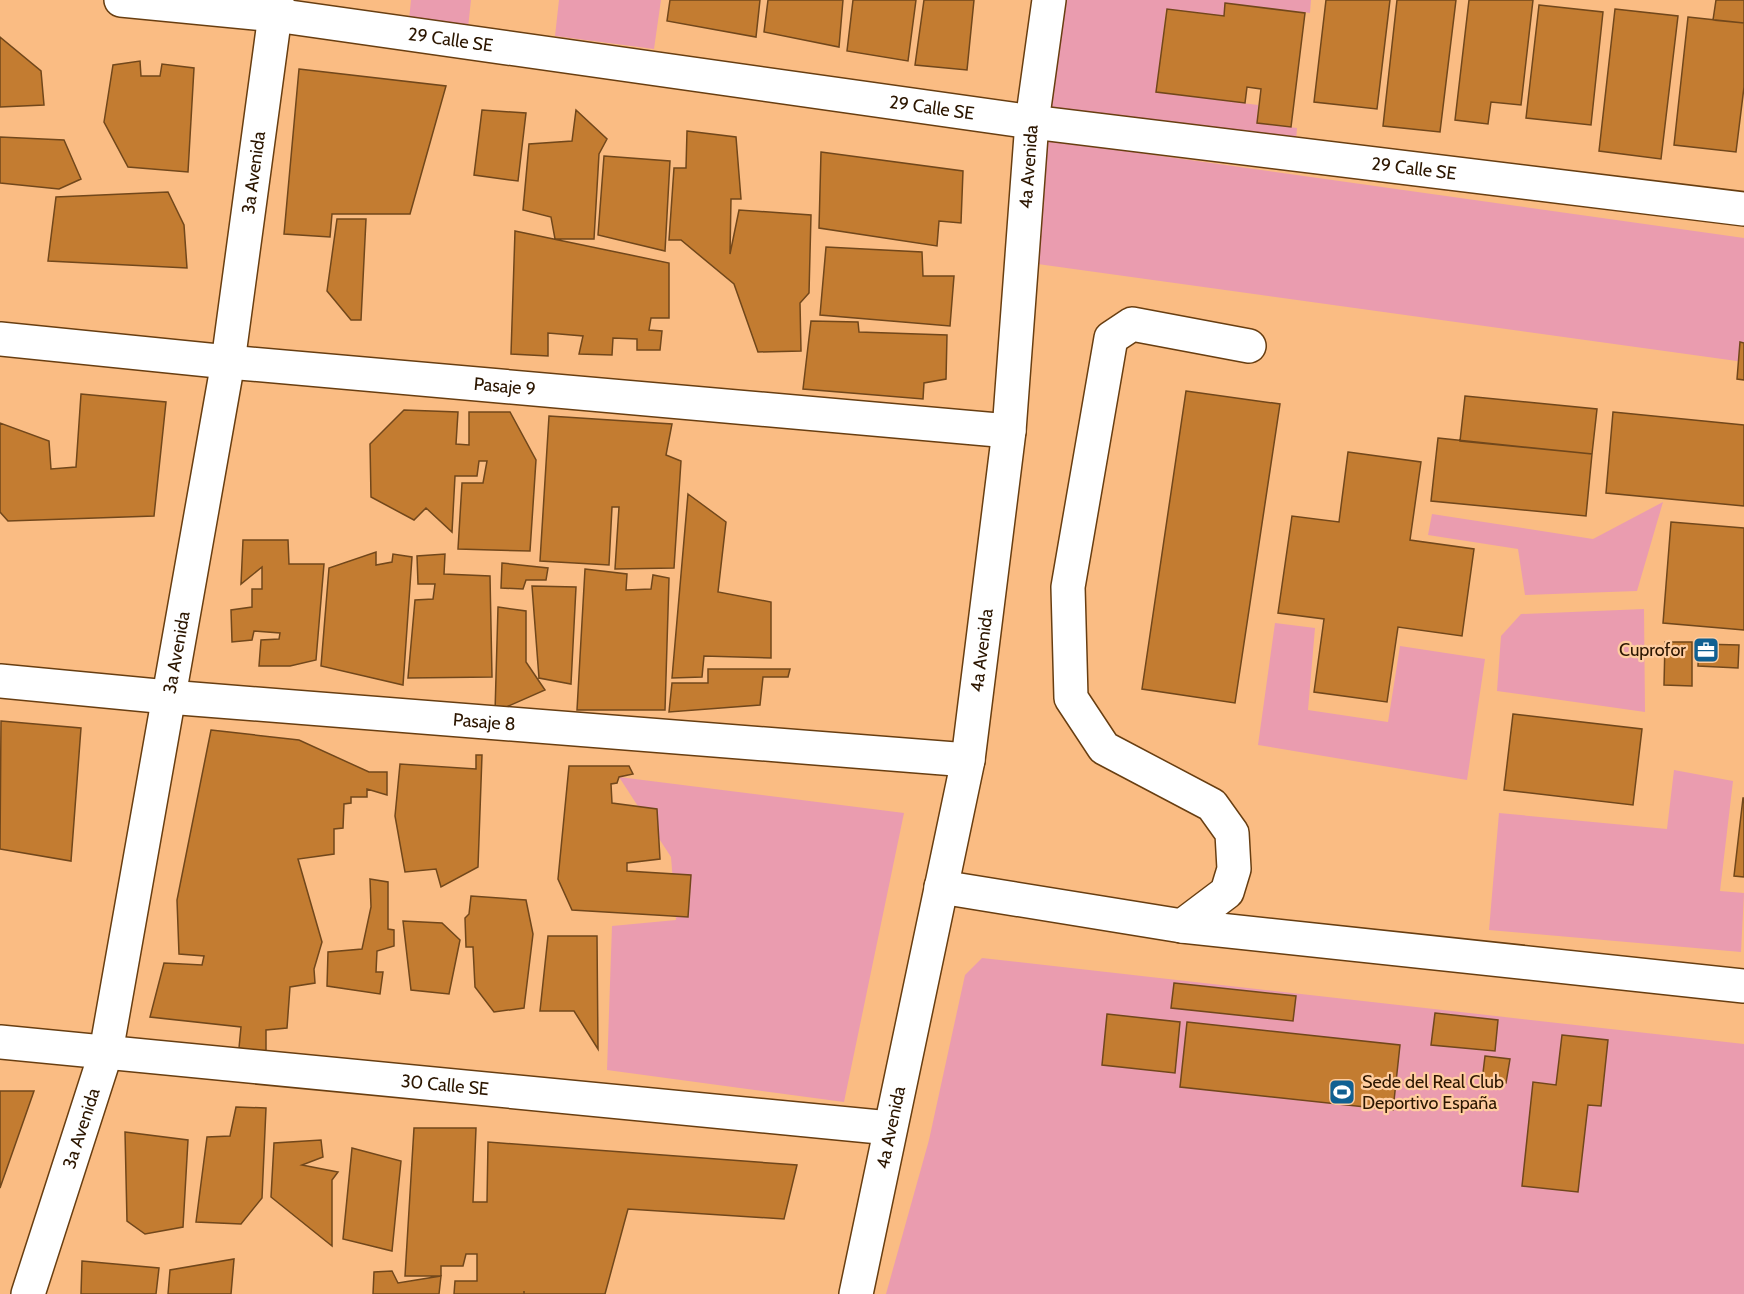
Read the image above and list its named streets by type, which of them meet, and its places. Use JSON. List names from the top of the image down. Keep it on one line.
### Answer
{"streets":{"street":["29 Calle SE","4a Avenida","3a Avenida","Pasaje 9","Pasaje 8","30 Calle SE"]},"crossings":[["29 Calle SE","4a Avenida"],["29 Calle SE","3a Avenida"],["4a Avenida","Pasaje 9"],["4a Avenida","Pasaje 8"],["4a Avenida","30 Calle SE"],["3a Avenida","Pasaje 9"],["3a Avenida","Pasaje 8"],["3a Avenida","30 Calle SE"]],"places":{"office":["Cuprofor"],"sports":["Sede del Real Club Deportivo España"]}}
